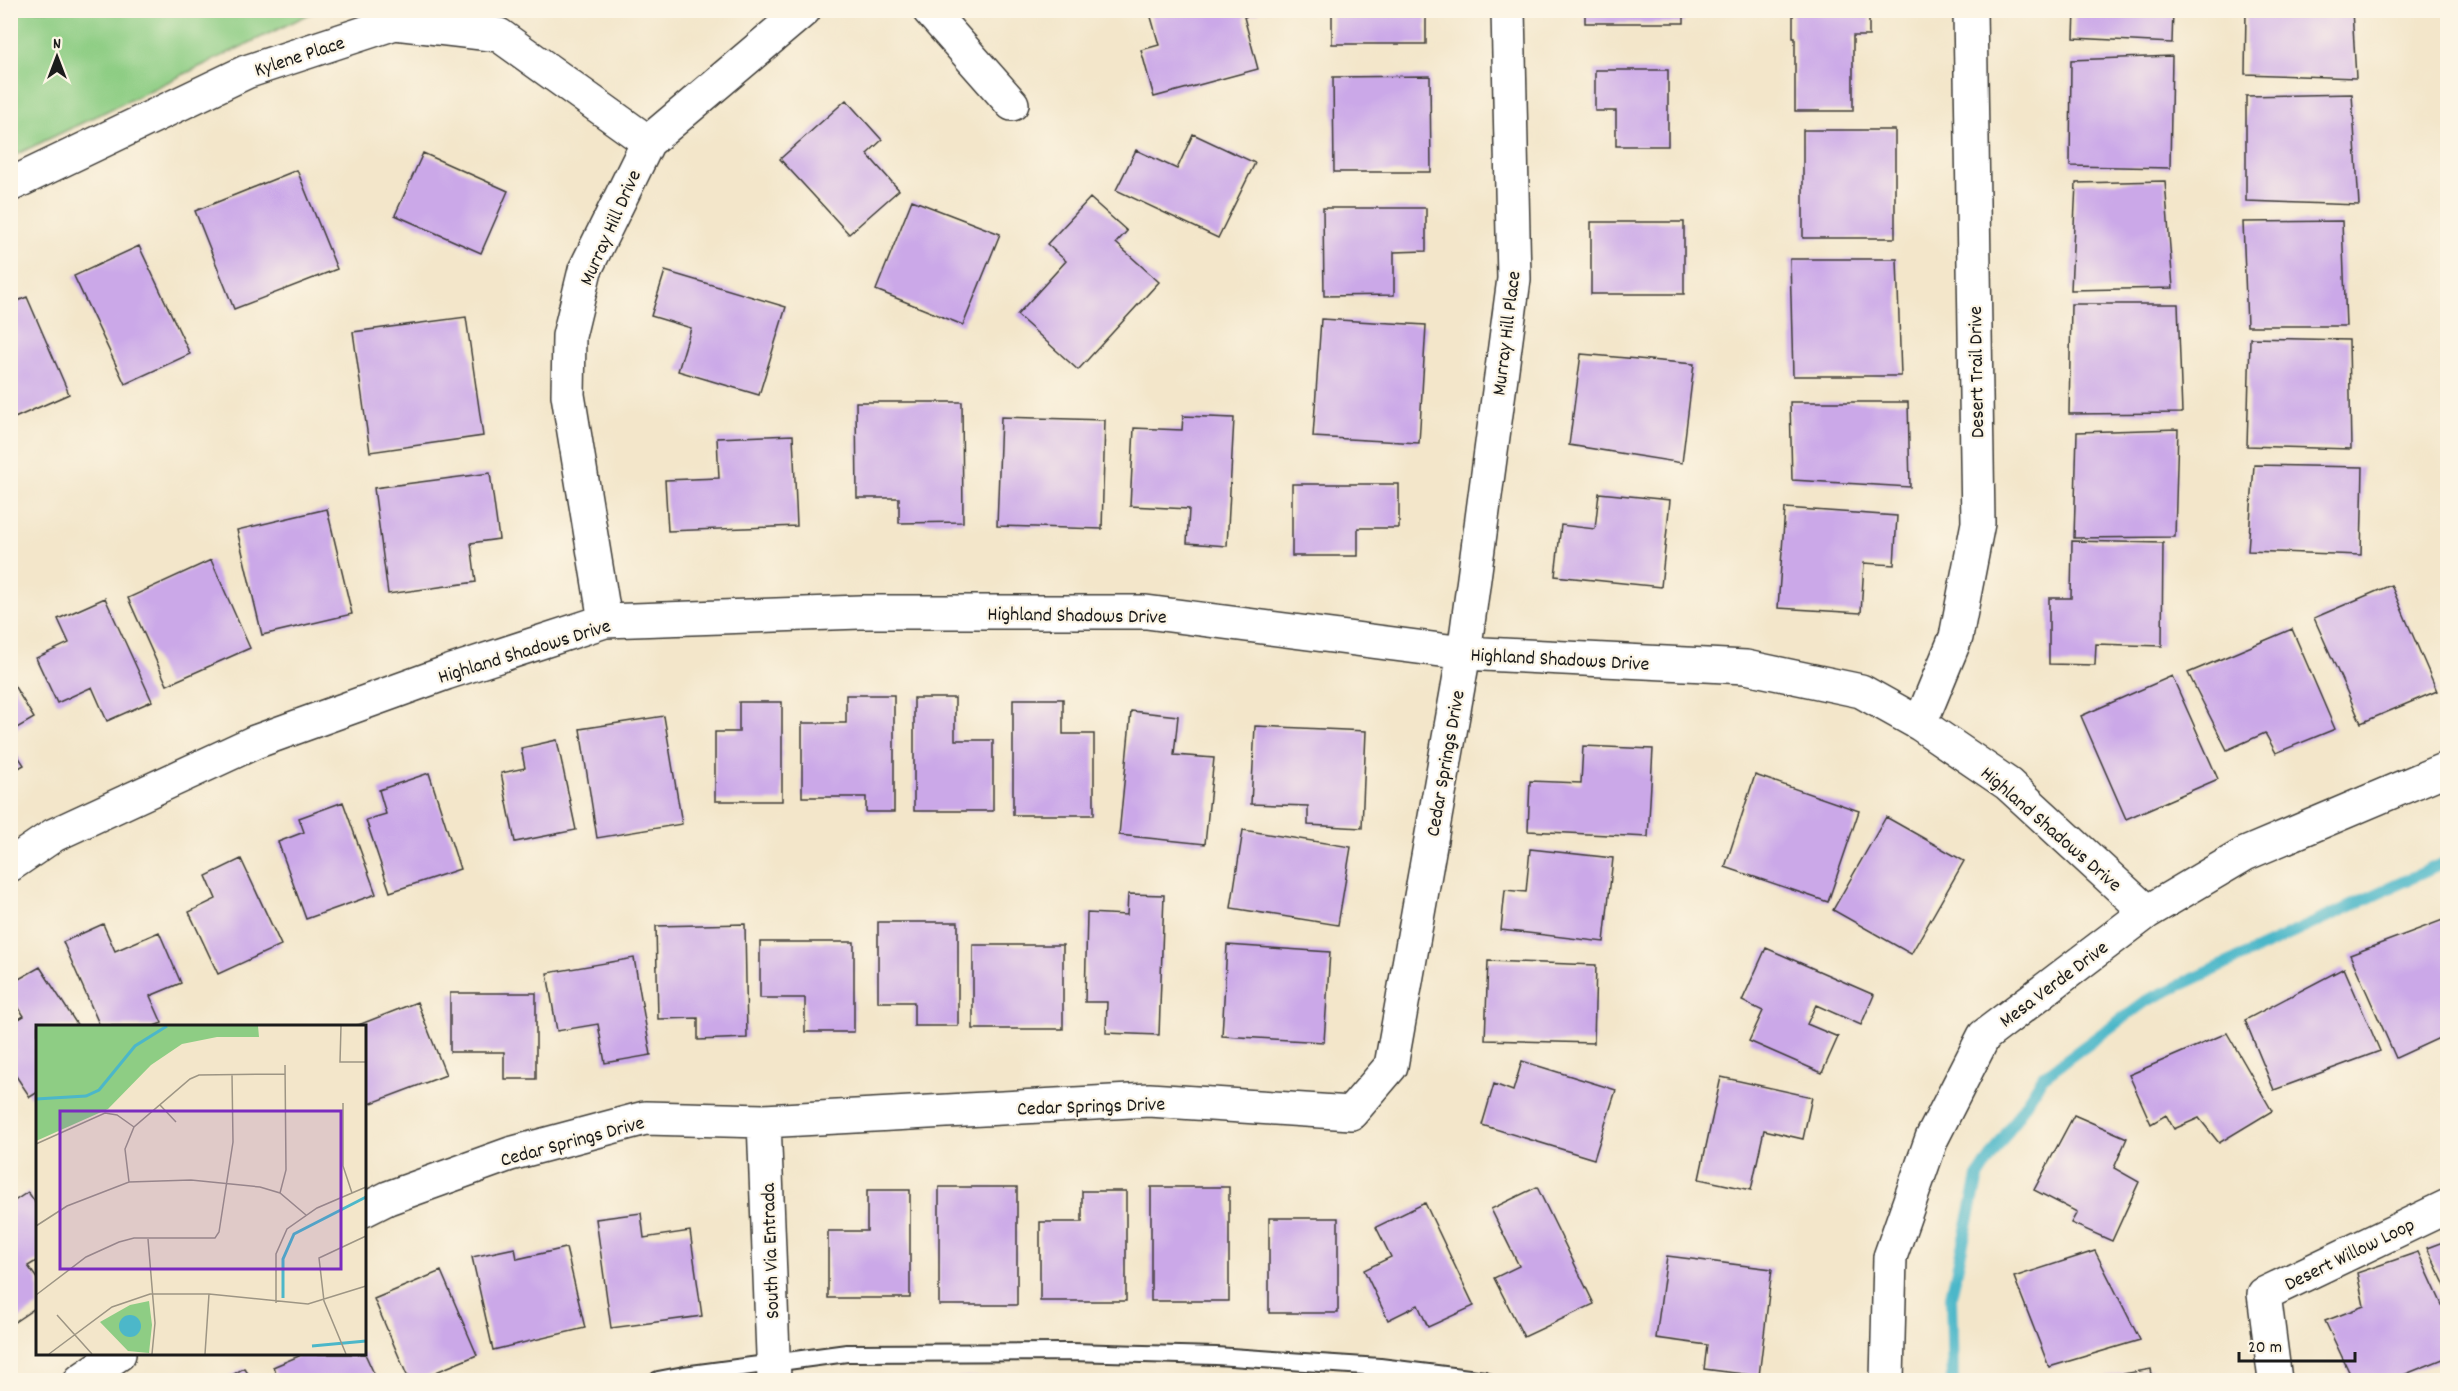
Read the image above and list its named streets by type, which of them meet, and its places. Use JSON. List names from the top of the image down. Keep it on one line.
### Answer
{"streets":{"street":["Kylene Place","Murray Hill Drive","Murray Hill Place","Desert Trail Drive","Highland Shadows Drive","Cedar Springs Drive","Mesa Verde Drive","South Via Entrada","Desert Willow Loop"]},"crossings":[["Kylene Place","Murray Hill Drive"],["Murray Hill Drive","Highland Shadows Drive"],["Murray Hill Place","Highland Shadows Drive"],["Murray Hill Place","Cedar Springs Drive"],["Desert Trail Drive","Highland Shadows Drive"],["Highland Shadows Drive","Cedar Springs Drive"],["Highland Shadows Drive","Mesa Verde Drive"],["Cedar Springs Drive","South Via Entrada"]],"scale_bar":"20 m","north":"top"}
